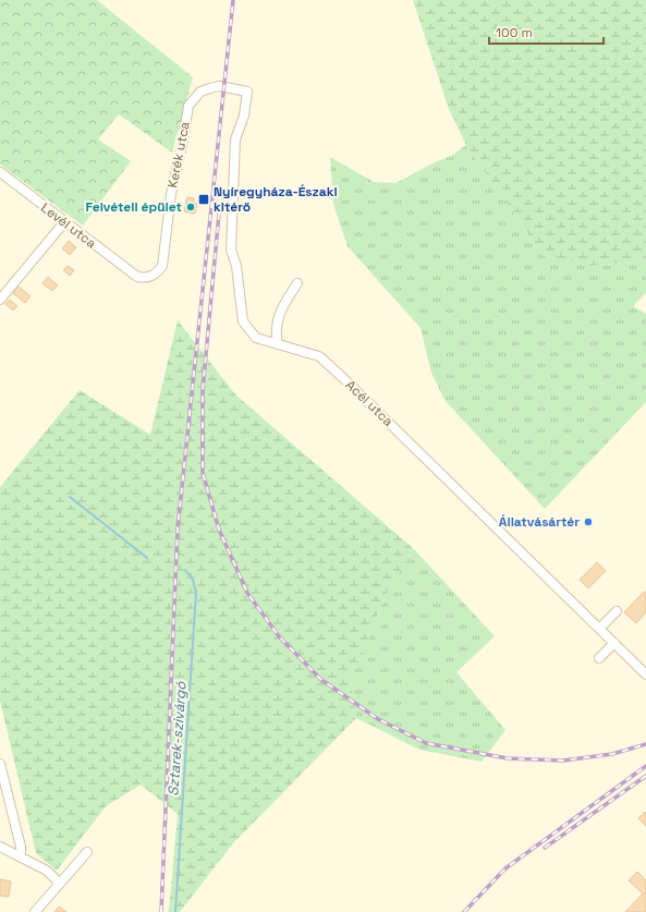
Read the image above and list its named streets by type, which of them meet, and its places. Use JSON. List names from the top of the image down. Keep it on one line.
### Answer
{"streets":{"street":["Kerék utca","Levél utca","Acél utca"]},"crossings":[["Kerék utca","Levél utca"],["Kerék utca","Acél utca"]],"water":["Sztarek-szivárgó"],"places":{"transit":["Nyíregyháza-Északi kitérő"],"other":["Felvételi épület","Állatvásártér"]},"scale_bar":"100 m"}
